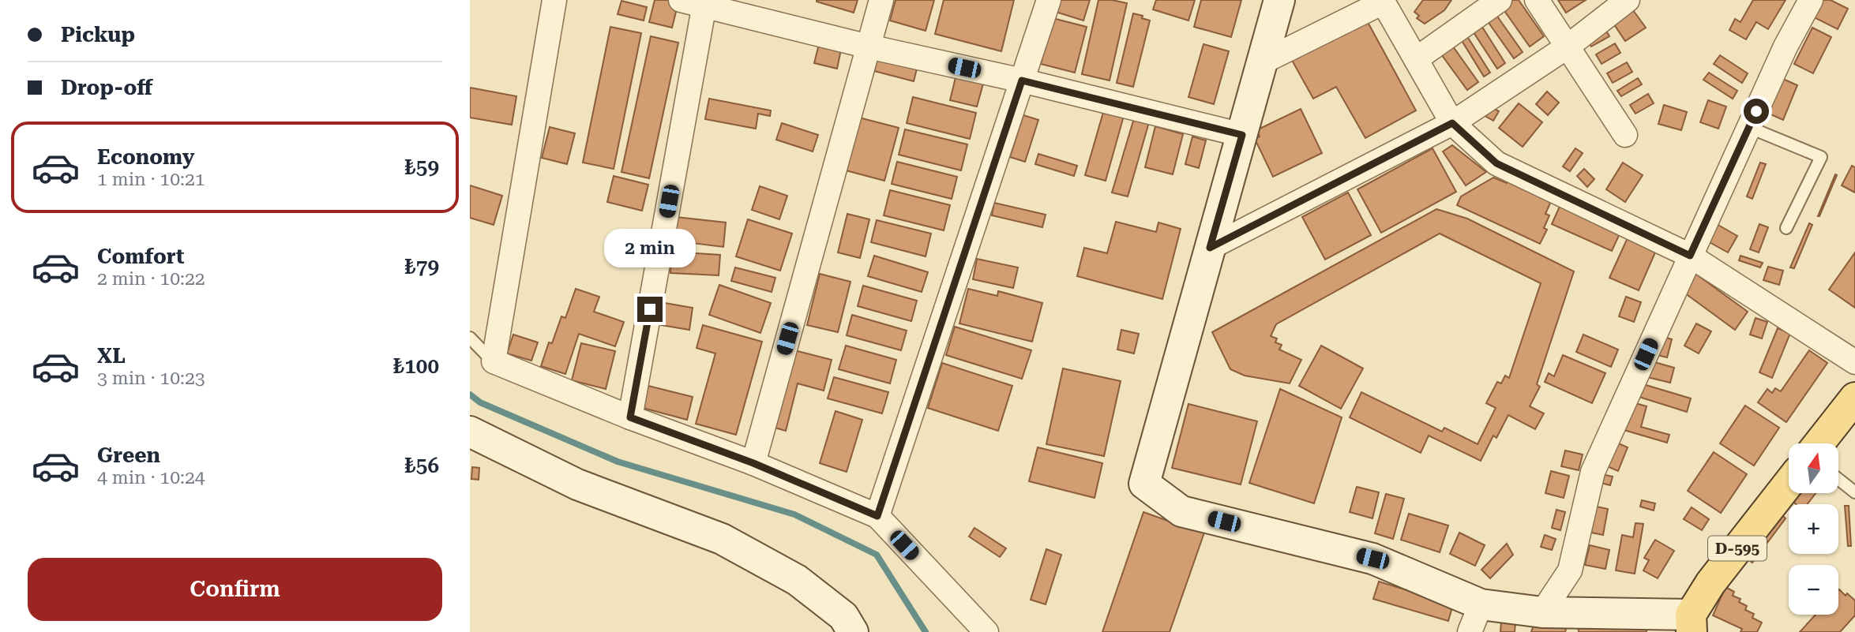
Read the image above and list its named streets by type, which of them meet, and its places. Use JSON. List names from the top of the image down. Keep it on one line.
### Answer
{"streets":{"main road":["D-595"]},"north":"top","page":{"banner":["Pickup","Drop-off"],"list":[{"name":"Economy","note":"1 min · 10:21","value":"₺59"},{"name":"Comfort","note":"2 min · 10:22","value":"₺79"},{"name":"XL","note":"3 min · 10:23","value":"₺100"},{"name":"Green","note":"4 min · 10:24","value":"₺56"}],"bubble":"2 min","map_buttons":["+","−"],"buttons":"Confirm"}}
